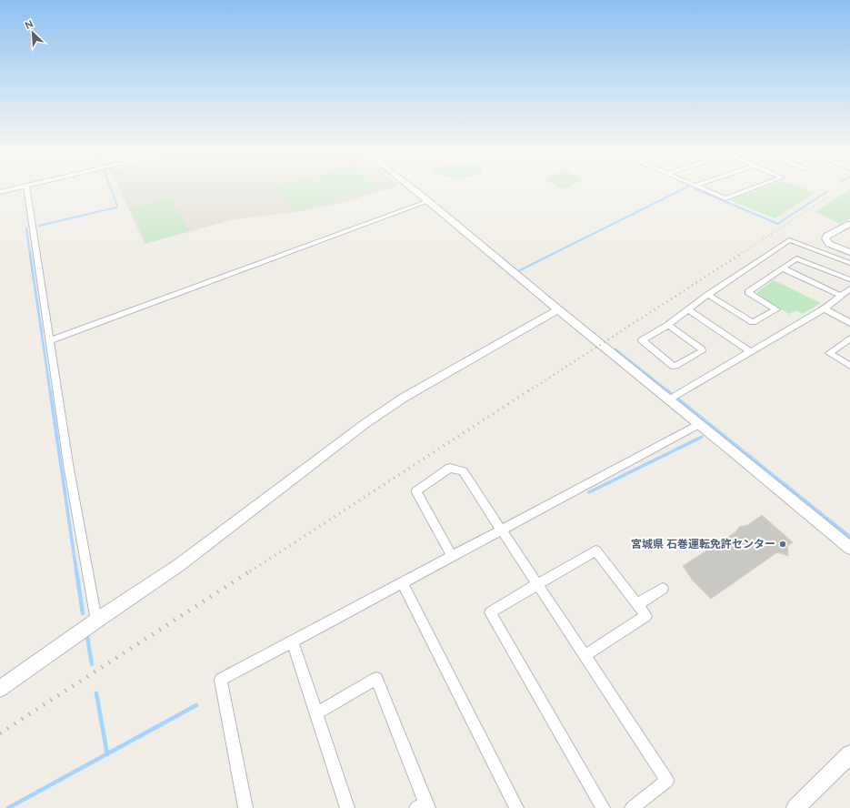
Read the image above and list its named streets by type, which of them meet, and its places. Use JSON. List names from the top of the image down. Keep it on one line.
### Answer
{"places":["宮城県 石巻運転免許センター"],"north":"top left"}
